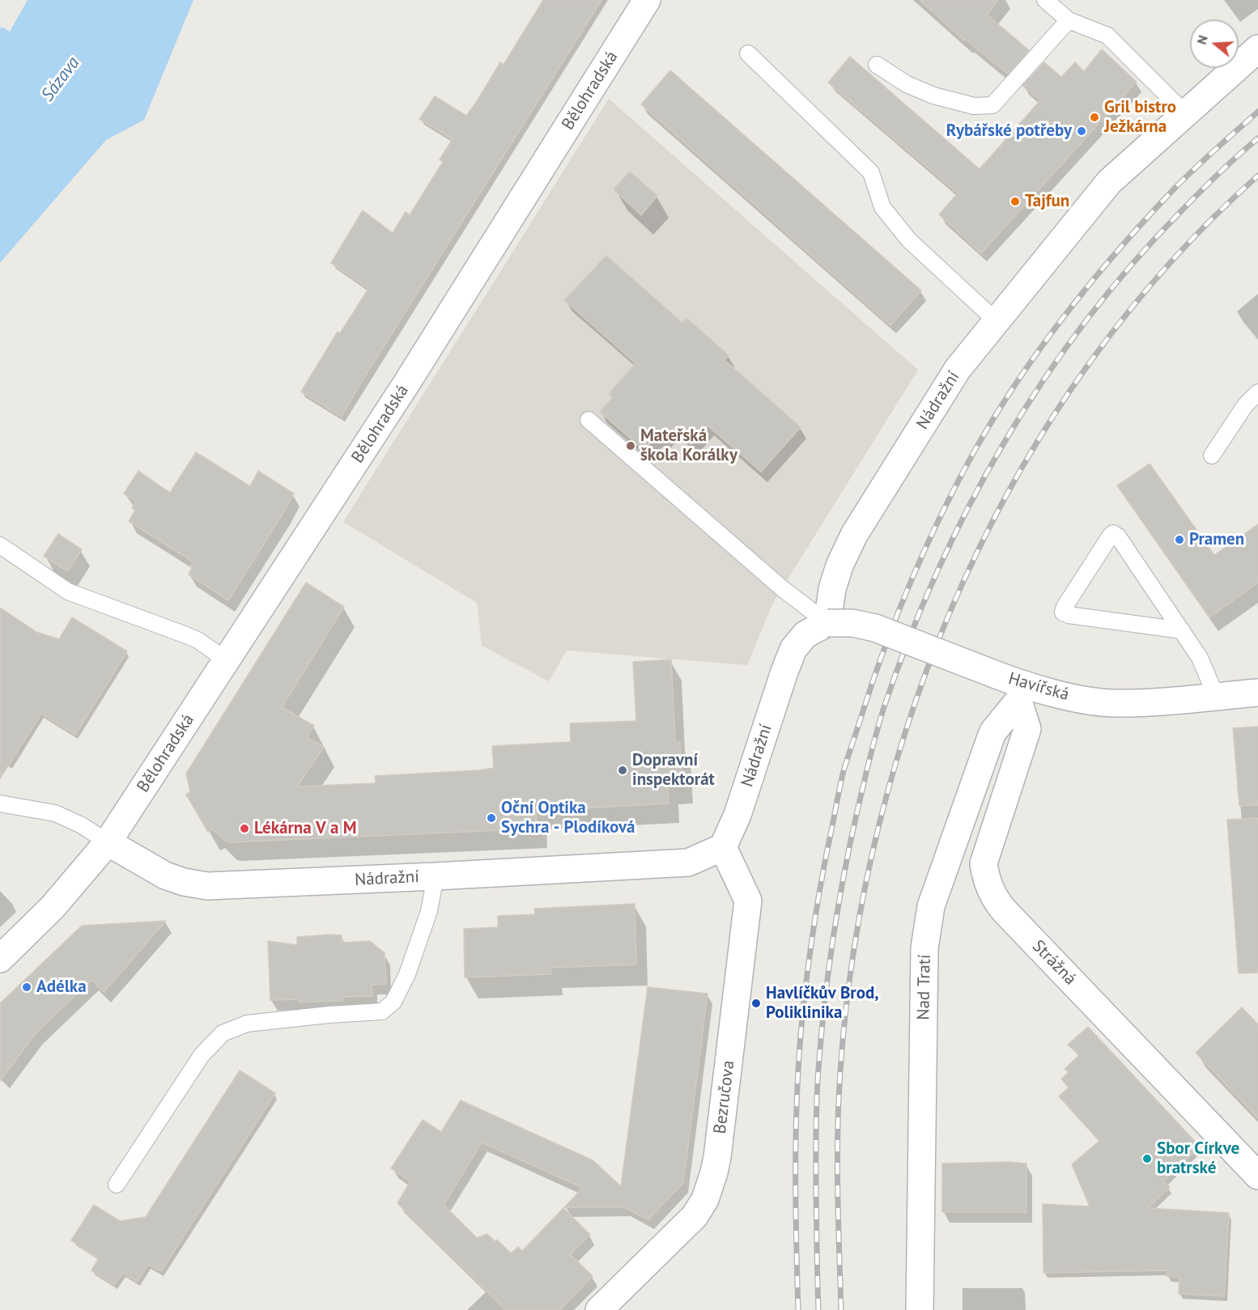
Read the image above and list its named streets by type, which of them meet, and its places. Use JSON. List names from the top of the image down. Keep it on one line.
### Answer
{"streets":{"street":["Bělohradská","Nádražní","Havířská","Strážná","Nad Tratí","Bezručova"]},"crossings":[["Bělohradská","Nádražní"],["Nádražní","Havířská"],["Nádražní","Bezručova"],["Havířská","Strážná"],["Havířská","Nad Tratí"],["Strážná","Nad Tratí"]],"water":["Sázava"],"places":["Gril bistro Ježkárna","Rybářské potřeby","Tajfun","Mateřská škola Korálky","Pramen","Dopravní inspektorát","Oční Optika Sychra - Plodíková","Lékárna V a M","Adélka","Havlíčkův Brod, Poliklinika","Sbor Církve bratrské"],"north":"left"}
